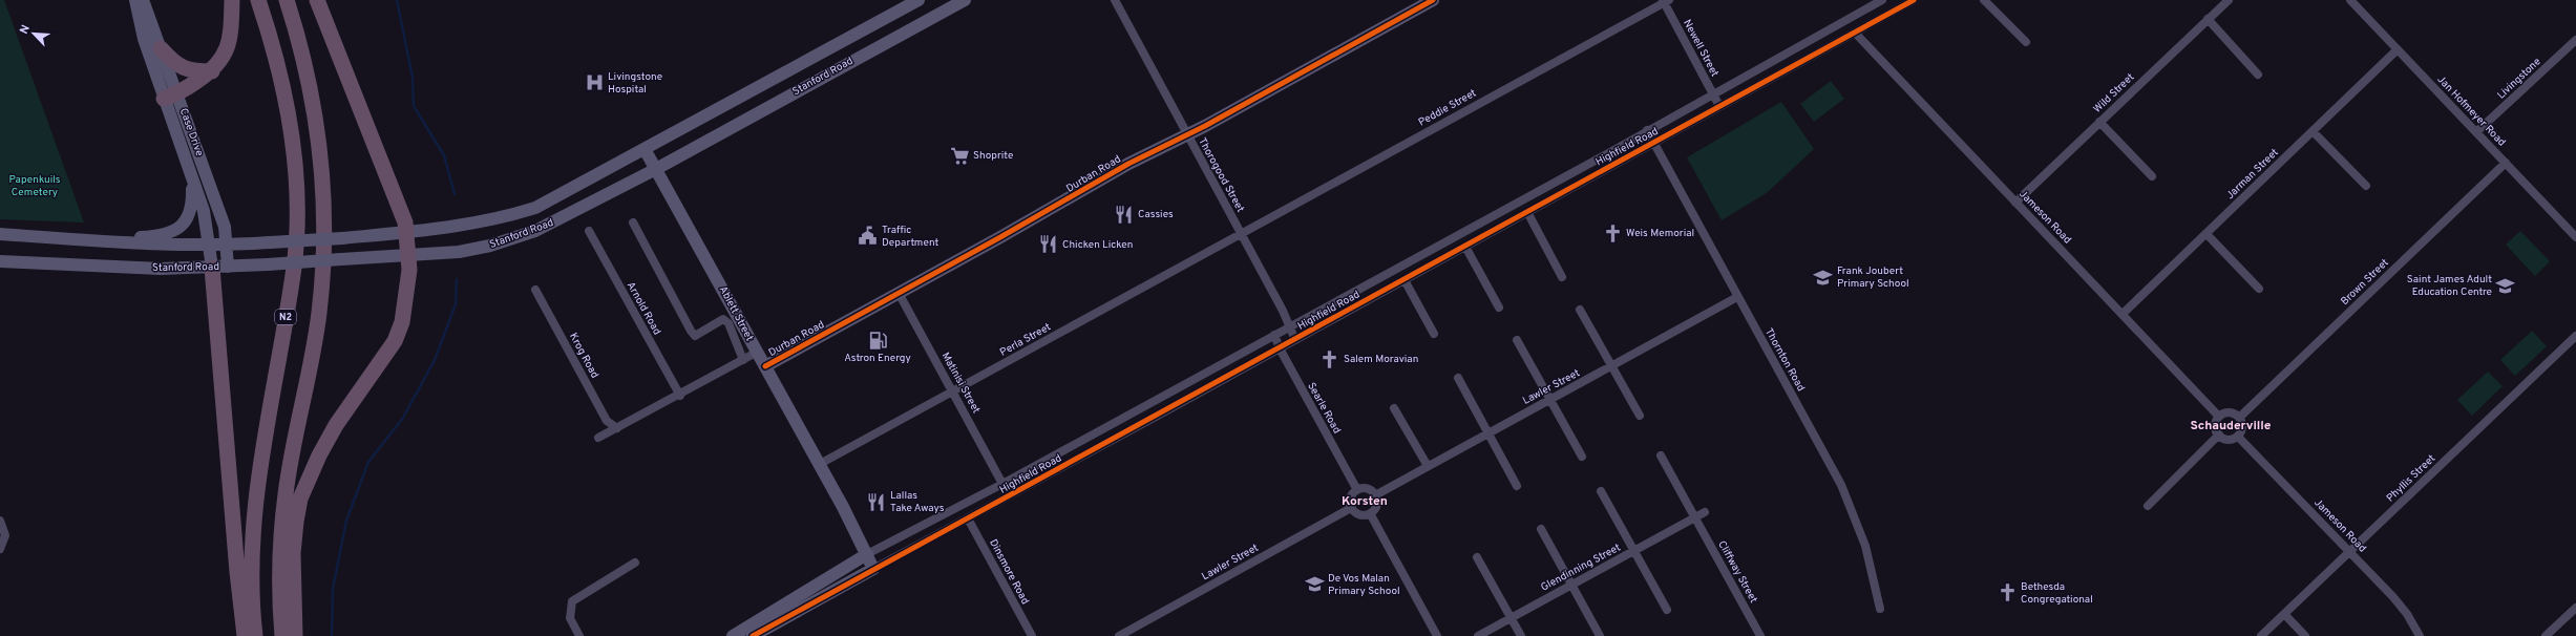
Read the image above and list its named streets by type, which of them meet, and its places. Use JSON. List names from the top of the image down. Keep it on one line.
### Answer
{"streets":{"highway":["N2"],"main road":["Stanford Road","Case Drive","Highfield Road","Durban Road","Ablett Street"],"street":["Newell Street","Livingstone","Wild Street","Peddie Street","Jan Hofmeyer Road","Jarman Street","Thorogood Street","Jameson Road","Brown Street","Arnold Road","Perla Street","Krog Road","Thornton Road","Matinisi Street","Lawler Street","Searle Road","Phyllis Street","Glendinning Street","Dinsmore Road","Cliffway Street"]},"crossings":[["Newell Street","Peddie Street"],["Newell Street","Highfield Road"],["Stanford Road","Case Drive"],["Stanford Road","Ablett Street"],["Livingstone","Jan Hofmeyer Road"],["Wild Street","Jameson Road"],["Peddie Street","Thorogood Street"],["Peddie Street","Perla Street"],["Jan Hofmeyer Road","Jarman Street"],["Jan Hofmeyer Road","Brown Street"],["Highfield Road","Thorogood Street"],["Highfield Road","Jameson Road"],["Highfield Road","Ablett Street"],["Highfield Road","Thornton Road"],["Highfield Road","Matinisi Street"],["Highfield Road","Searle Road"],["Highfield Road","Dinsmore Road"],["Durban Road","Thorogood Street"],["Durban Road","Ablett Street"],["Durban Road","Matinisi Street"],["Jarman Street","Jameson Road"],["Thorogood Street","Perla Street"],["Jameson Road","Brown Street"],["Jameson Road","Phyllis Street"],["Ablett Street","Perla Street"],["Perla Street","Matinisi Street"],["Thornton Road","Lawler Street"],["Lawler Street","Searle Road"],["Glendinning Street","Cliffway Street"]],"districts":["Schauderville","Korsten"],"parks":["Papenkuils Cemetery"],"places":{"hospital":["Livingstone Hospital"],"supermarket":["Shoprite"],"restaurant":["Cassies","Chicken Licken","Lallas Take Aways"],"church":["Weis Memorial","Salem Moravian","Bethesda Congregational"],"public building":["Traffic Department"],"school or university":["Frank Joubert Primary School","Saint James Adult Education Centre","De Vos Malan Primary School"],"fuel station":["Astron Energy"]},"north":"top left"}
